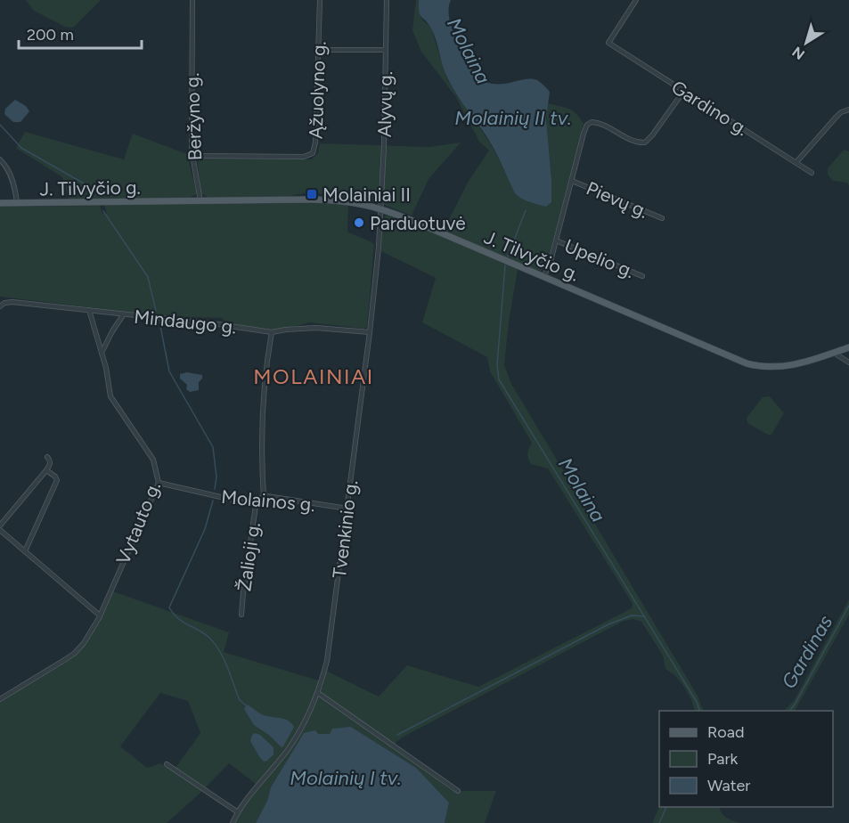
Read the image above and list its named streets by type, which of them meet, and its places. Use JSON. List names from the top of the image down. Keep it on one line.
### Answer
{"streets":{"main road":["J. Tilvyčio g."],"street":["Ąžuolyno g.","Alyvų g.","Gardino g.","Beržyno g.","Pievų g.","Upelio g.","Mindaugo g.","Molainos g.","Vytauto g.","Tvenkinio g.","Žalioji g."]},"crossings":[["Ąžuolyno g.","Beržyno g."],["Alyvų g.","J. Tilvyčio g."],["Alyvų g.","Tvenkinio g."],["Beržyno g.","J. Tilvyčio g."],["J. Tilvyčio g.","Tvenkinio g."],["Mindaugo g.","Vytauto g."],["Mindaugo g.","Tvenkinio g."],["Mindaugo g.","Žalioji g."],["Molainos g.","Vytauto g."],["Molainos g.","Tvenkinio g."],["Molainos g.","Žalioji g."]],"districts":["MOLAINIAI"],"water":["Molaina","Molainių II tv.","Gardinas","Molainių I tv."],"places":{"transit":["Molainiai II"],"other":["Parduotuvė"]},"legend":["Road","Park","Water"],"scale_bar":"200 m","north":"bottom left"}
